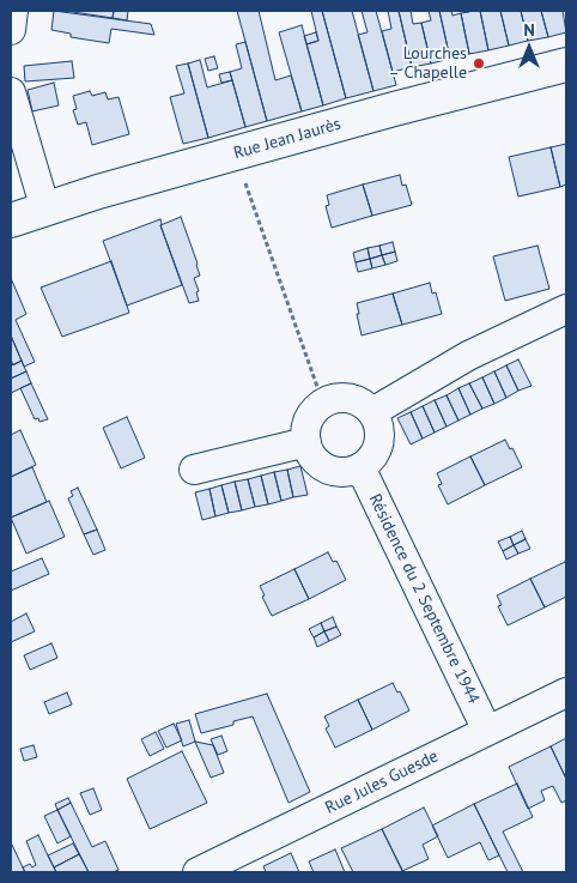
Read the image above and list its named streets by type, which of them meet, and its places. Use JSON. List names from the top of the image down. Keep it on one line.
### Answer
{"streets":{"street":["Rue Jean Jaurès","Résidence du 2 Septembre 1944","Rue Jules Guesde"]},"crossings":[["Résidence du 2 Septembre 1944","Rue Jules Guesde"]],"places":["Lourches – Chapelle"],"north":"top"}
